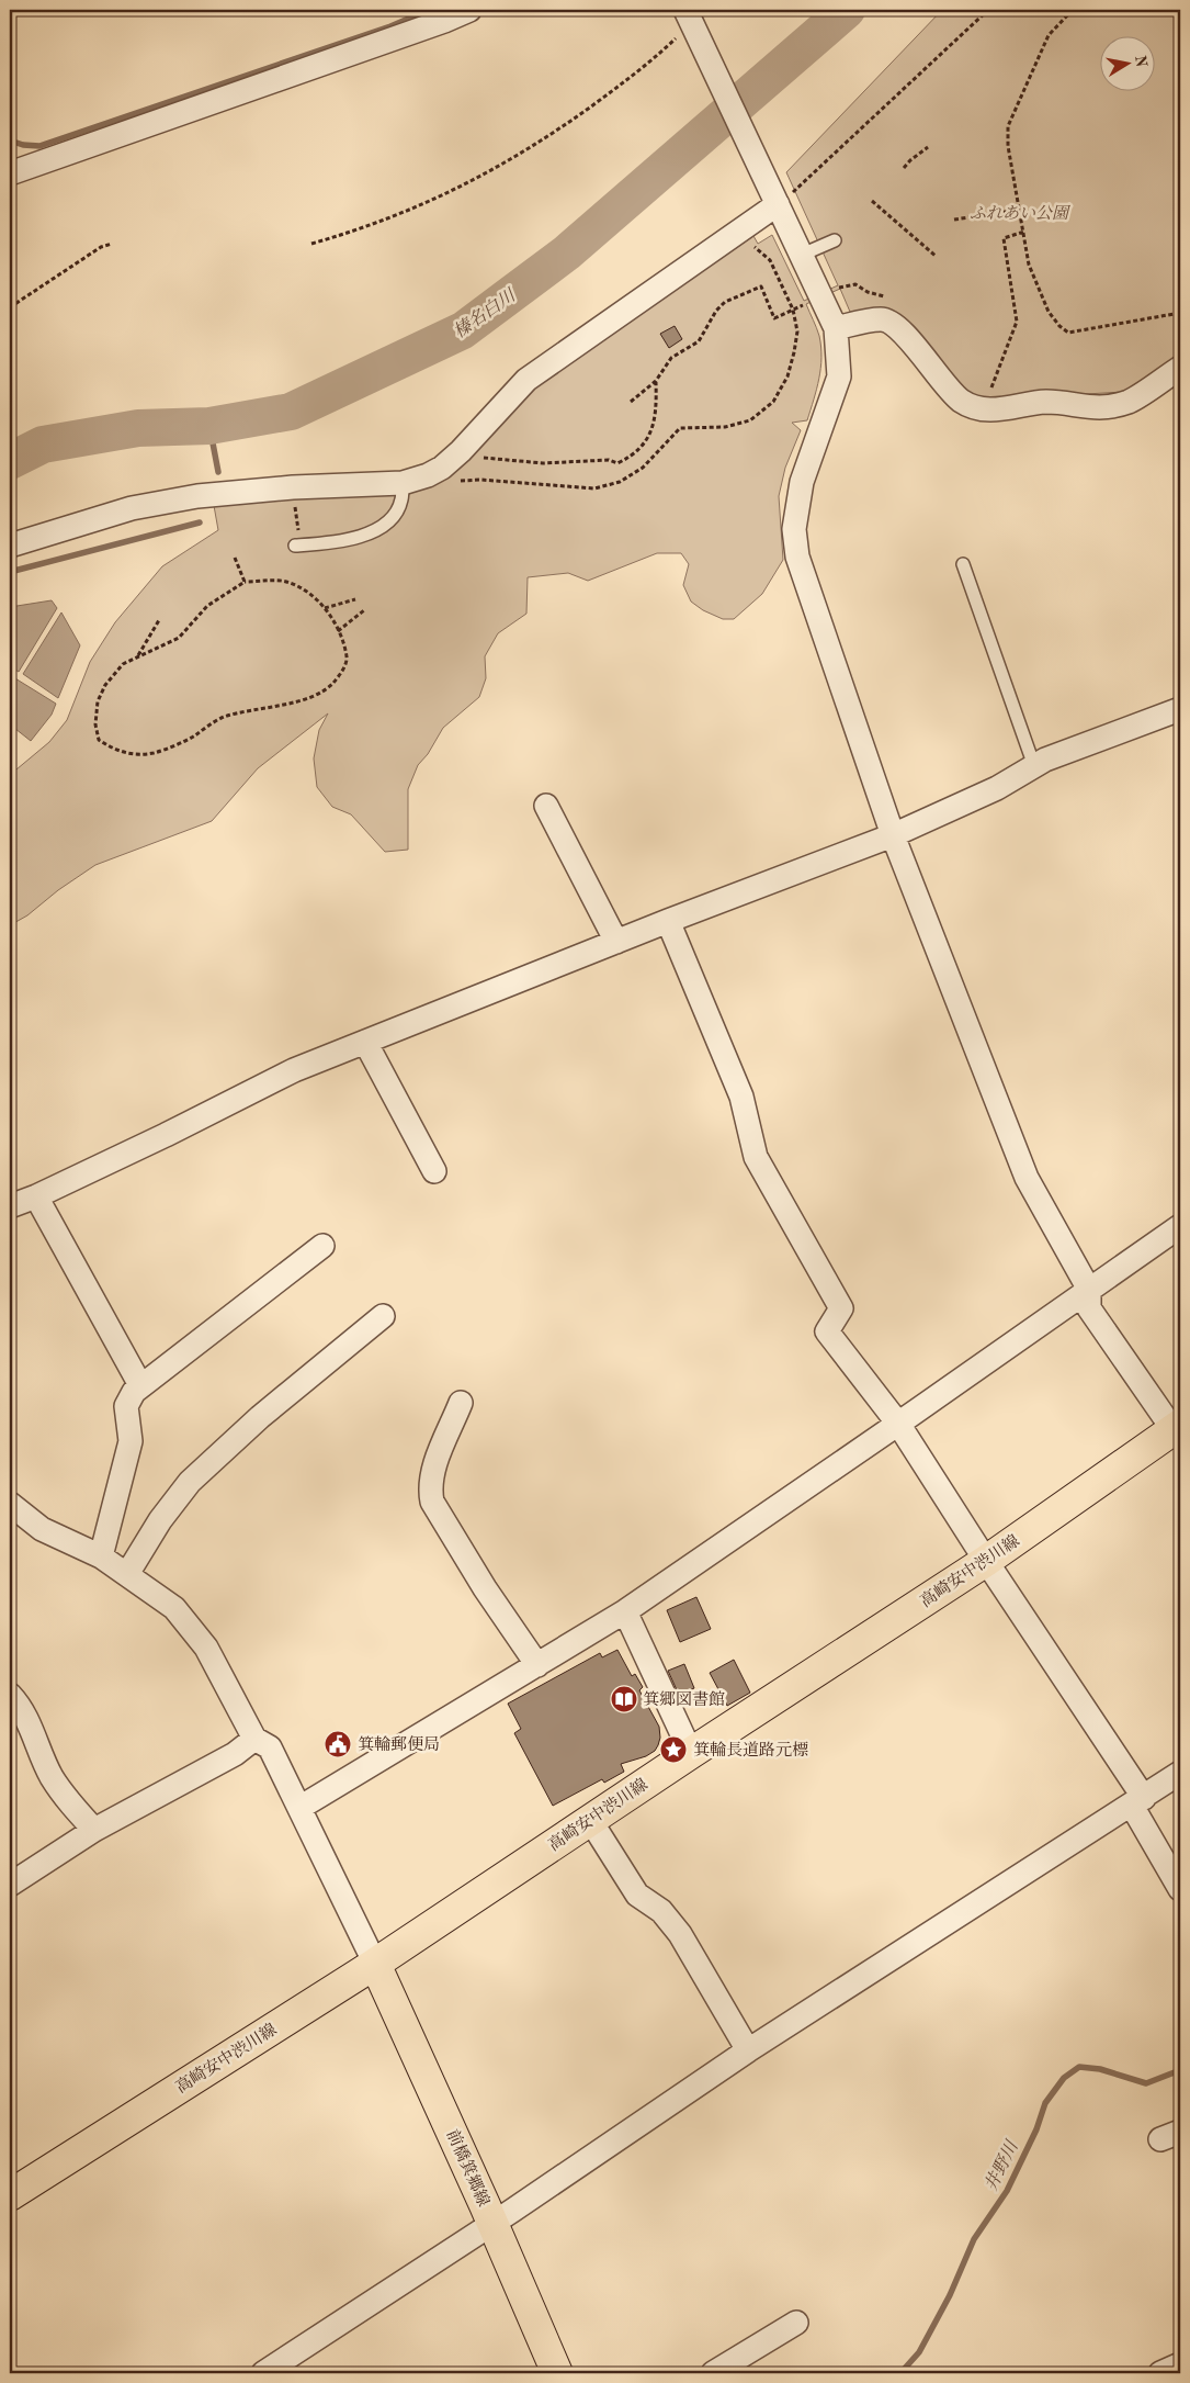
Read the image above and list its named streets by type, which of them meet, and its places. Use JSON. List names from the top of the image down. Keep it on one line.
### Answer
{"streets":{"main road":["高崎安中渋川線","前橋箕郷線"]},"crossings":[["高崎安中渋川線","前橋箕郷線"]],"water":["榛名白川","井野川"],"parks":["ふれあい公園"],"places":{"library":["箕郷図書館"],"public building":["箕輪郵便局"],"place":["箕輪長道路元標"]},"north":"right"}
